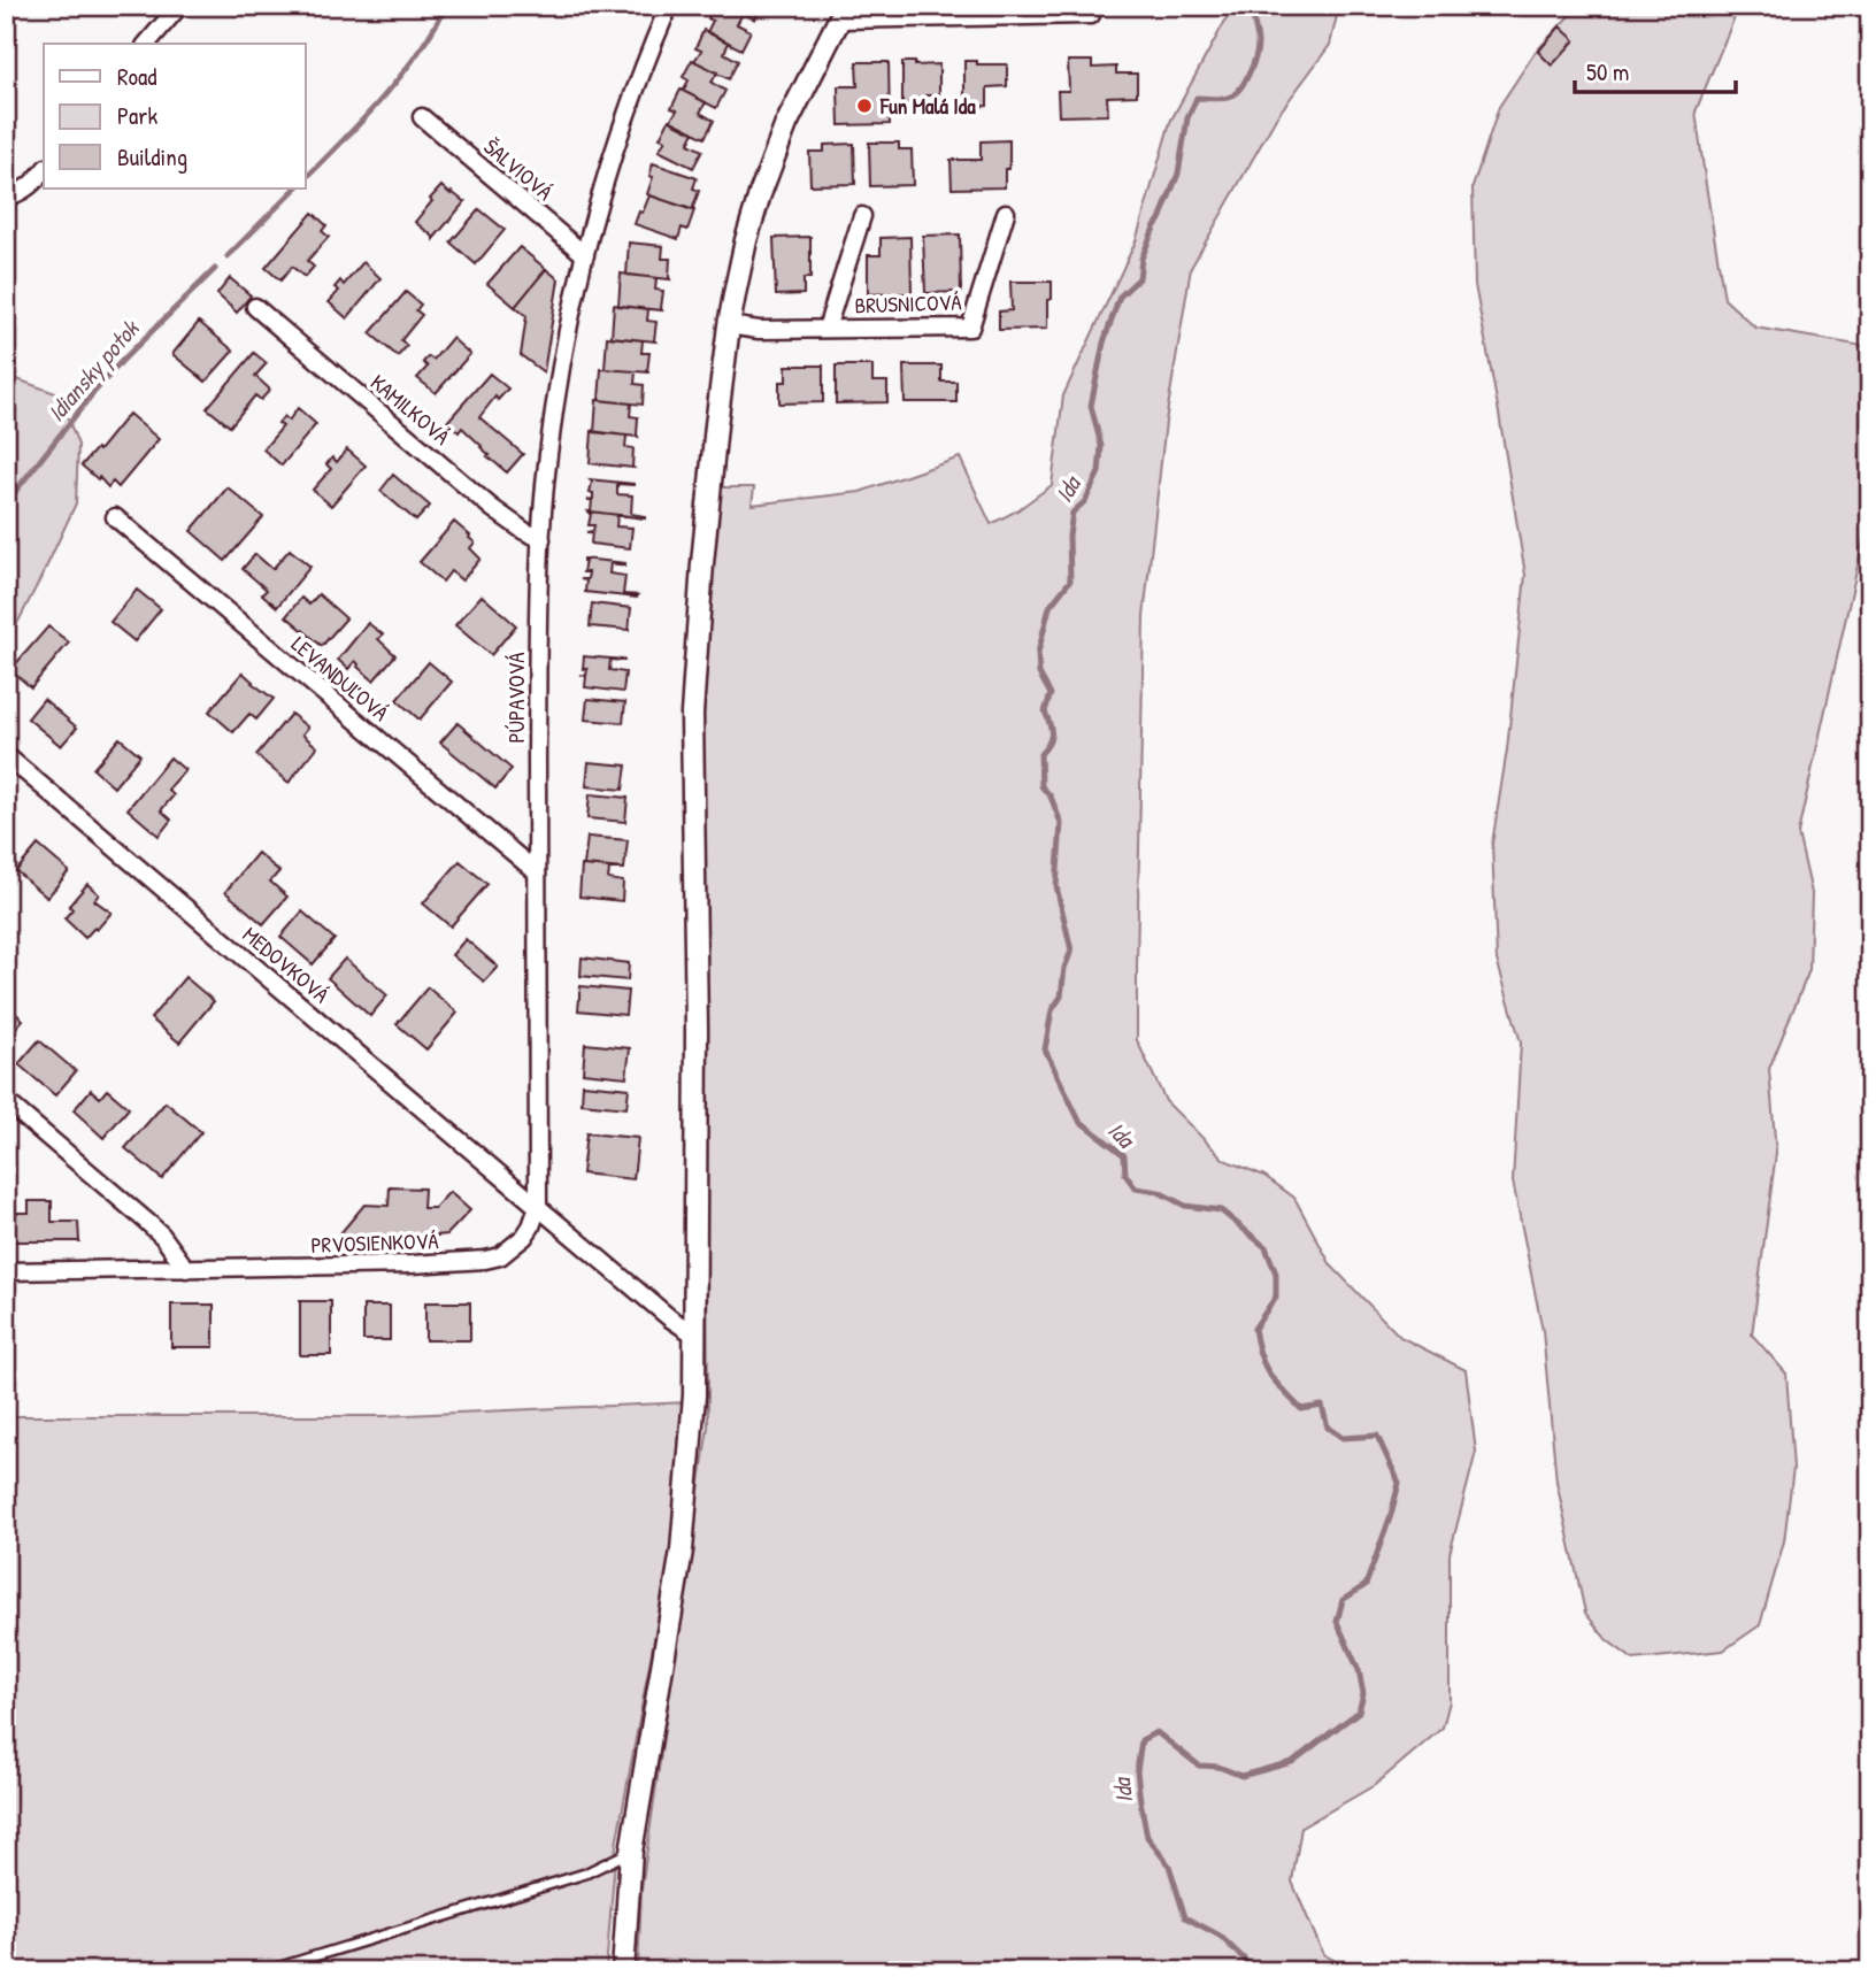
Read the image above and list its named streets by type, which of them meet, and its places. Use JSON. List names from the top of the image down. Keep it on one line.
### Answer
{"streets":{"street":["ŠALVIOVÁ","BRUSNICOVÁ","KAMILKOVÁ","LEVANDUĽOVÁ","PÚPAVOVÁ","MEDOVKOVÁ","PRVOSIENKOVÁ"]},"crossings":[["ŠALVIOVÁ","PÚPAVOVÁ"],["KAMILKOVÁ","PÚPAVOVÁ"],["LEVANDUĽOVÁ","PÚPAVOVÁ"],["PÚPAVOVÁ","MEDOVKOVÁ"],["PÚPAVOVÁ","PRVOSIENKOVÁ"],["MEDOVKOVÁ","PRVOSIENKOVÁ"]],"water":["Idiansky potok","Ida"],"places":["Fun Malá Ida"],"legend":["Road","Park","Building"],"scale_bar":"50 m"}
